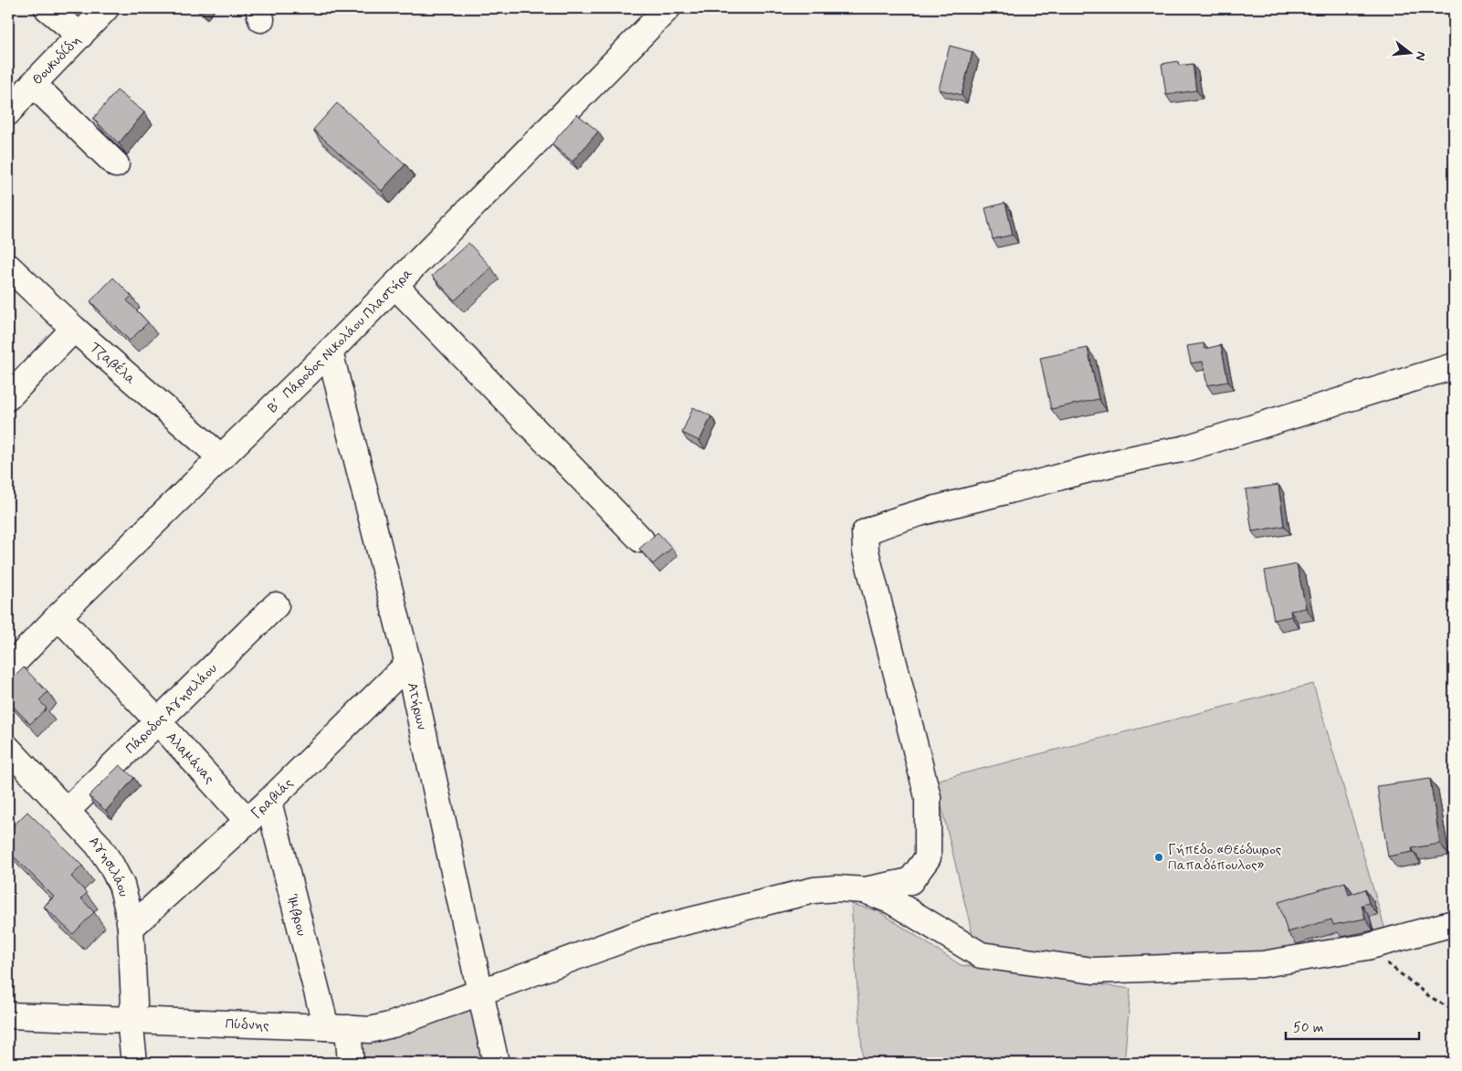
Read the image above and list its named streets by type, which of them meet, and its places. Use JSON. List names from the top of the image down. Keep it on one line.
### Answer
{"streets":{"street":["Θουκυδίδη","Β΄ Πάροδος Νικολάου Πλαστήρα","Τζαβέλα","Ατήρων","Πάροδος Αγησιλάου","Αλαμάνας","Γραβιάς","Αγησιλάου","Ίμβρου","Πύδνης"]},"crossings":[["Β΄ Πάροδος Νικολάου Πλαστήρα","Τζαβέλα"],["Β΄ Πάροδος Νικολάου Πλαστήρα","Ατήρων"],["Β΄ Πάροδος Νικολάου Πλαστήρα","Αλαμάνας"],["Ατήρων","Γραβιάς"],["Ατήρων","Πύδνης"],["Πάροδος Αγησιλάου","Αλαμάνας"],["Πάροδος Αγησιλάου","Αγησιλάου"],["Αλαμάνας","Γραβιάς"],["Γραβιάς","Αγησιλάου"],["Γραβιάς","Ίμβρου"],["Αγησιλάου","Πύδνης"],["Ίμβρου","Πύδνης"]],"places":["Γήπεδο «Θεόδωρος Παπαδόπουλος»"],"scale_bar":"50 m","north":"right"}
